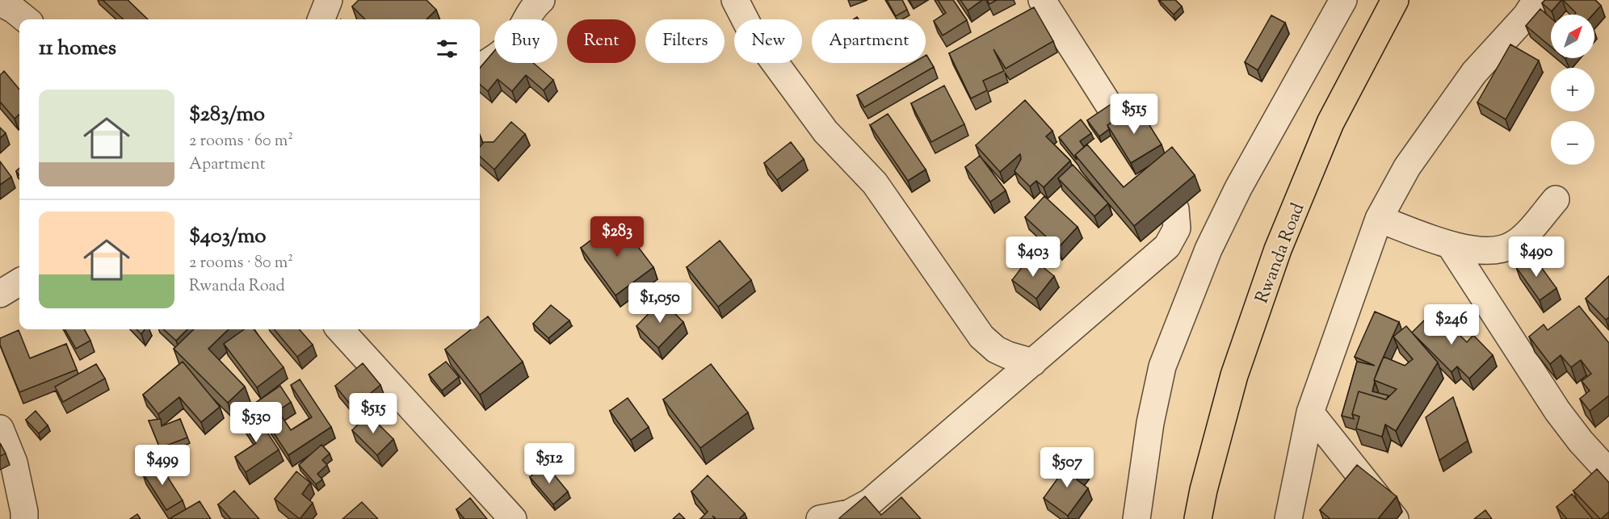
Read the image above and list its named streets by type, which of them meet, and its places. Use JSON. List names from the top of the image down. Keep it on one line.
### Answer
{"streets":{"highway":["Rwanda Road"]},"north":"top right","page":{"map_buttons":["+","−"],"chip":["Buy","Rent","Filters","New","Apartment"],"heading":"11 homes","list":[{"name":"$283/mo","note":"2 rooms · 60 m² · Apartment"},{"name":"$403/mo","note":"2 rooms · 80 m² · Rwanda Road"}],"price":["$515","$283","$403","$490","$1,050","$246","$515","$530","$512","$499","$507"]}}
